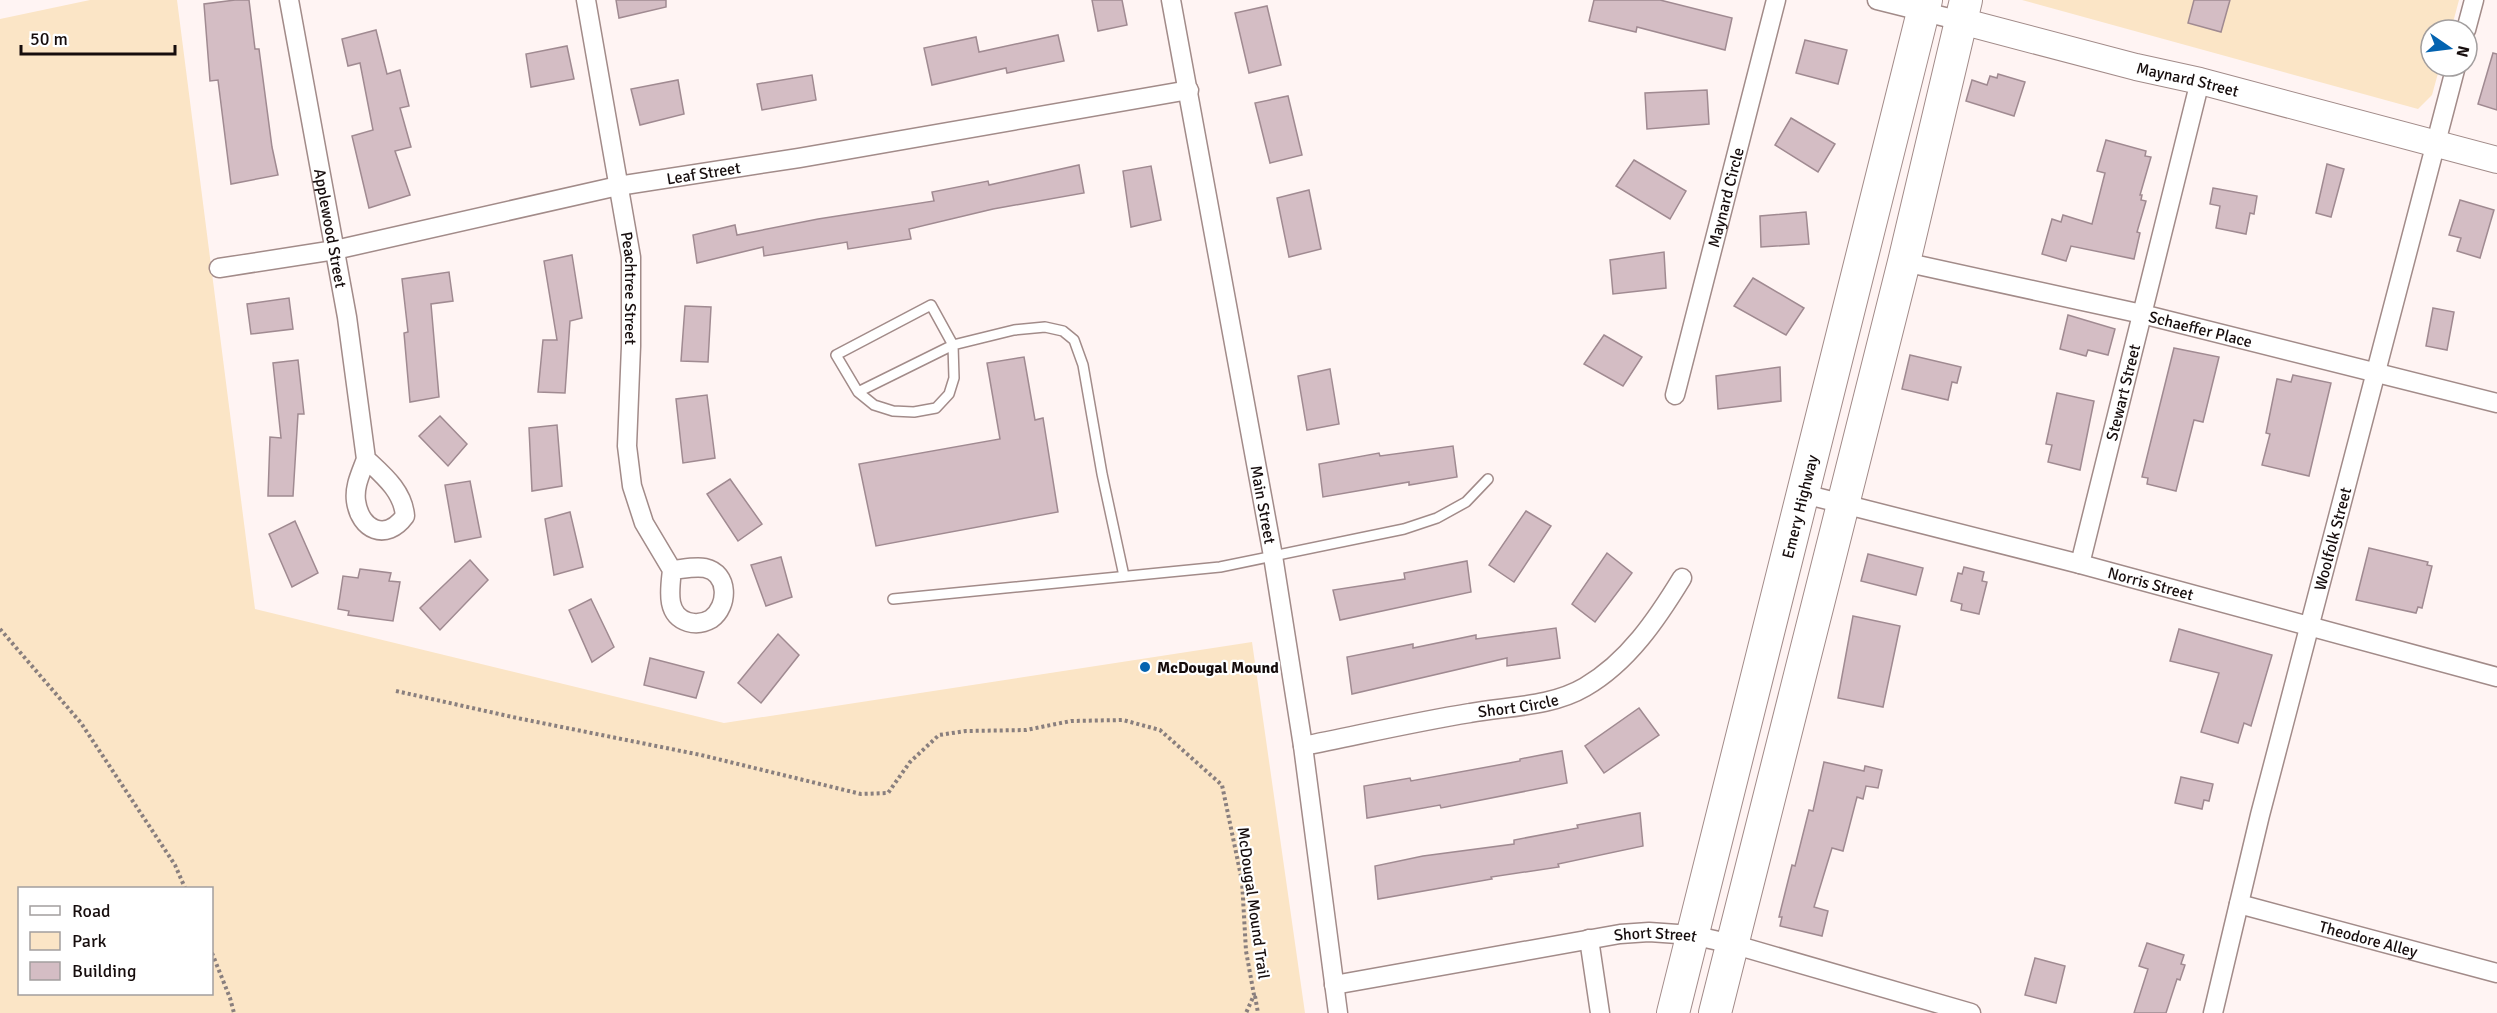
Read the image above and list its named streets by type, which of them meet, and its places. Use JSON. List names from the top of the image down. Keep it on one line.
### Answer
{"streets":{"highway":["Emery Highway"],"street":["Maynard Street","Leaf Street","Maynard Circle","Applewood Street","Peachtree Street","Schaeffer Place","Stewart Street","Main Street","Woolfolk Street","Norris Street","Short Circle","Short Street","Theodore Alley"],"path":["McDougal Mound Trail"]},"crossings":[["Maynard Street","Stewart Street"],["Maynard Street","Emery Highway"],["Maynard Street","Woolfolk Street"],["Leaf Street","Applewood Street"],["Leaf Street","Peachtree Street"],["Leaf Street","Main Street"],["Schaeffer Place","Stewart Street"],["Schaeffer Place","Woolfolk Street"],["Stewart Street","Norris Street"],["Main Street","Short Circle"],["Main Street","Short Street"],["Emery Highway","Norris Street"],["Emery Highway","Short Street"],["Woolfolk Street","Norris Street"],["Woolfolk Street","Theodore Alley"]],"places":["McDougal Mound"],"legend":["Road","Park","Building"],"scale_bar":"50 m","north":"right"}
